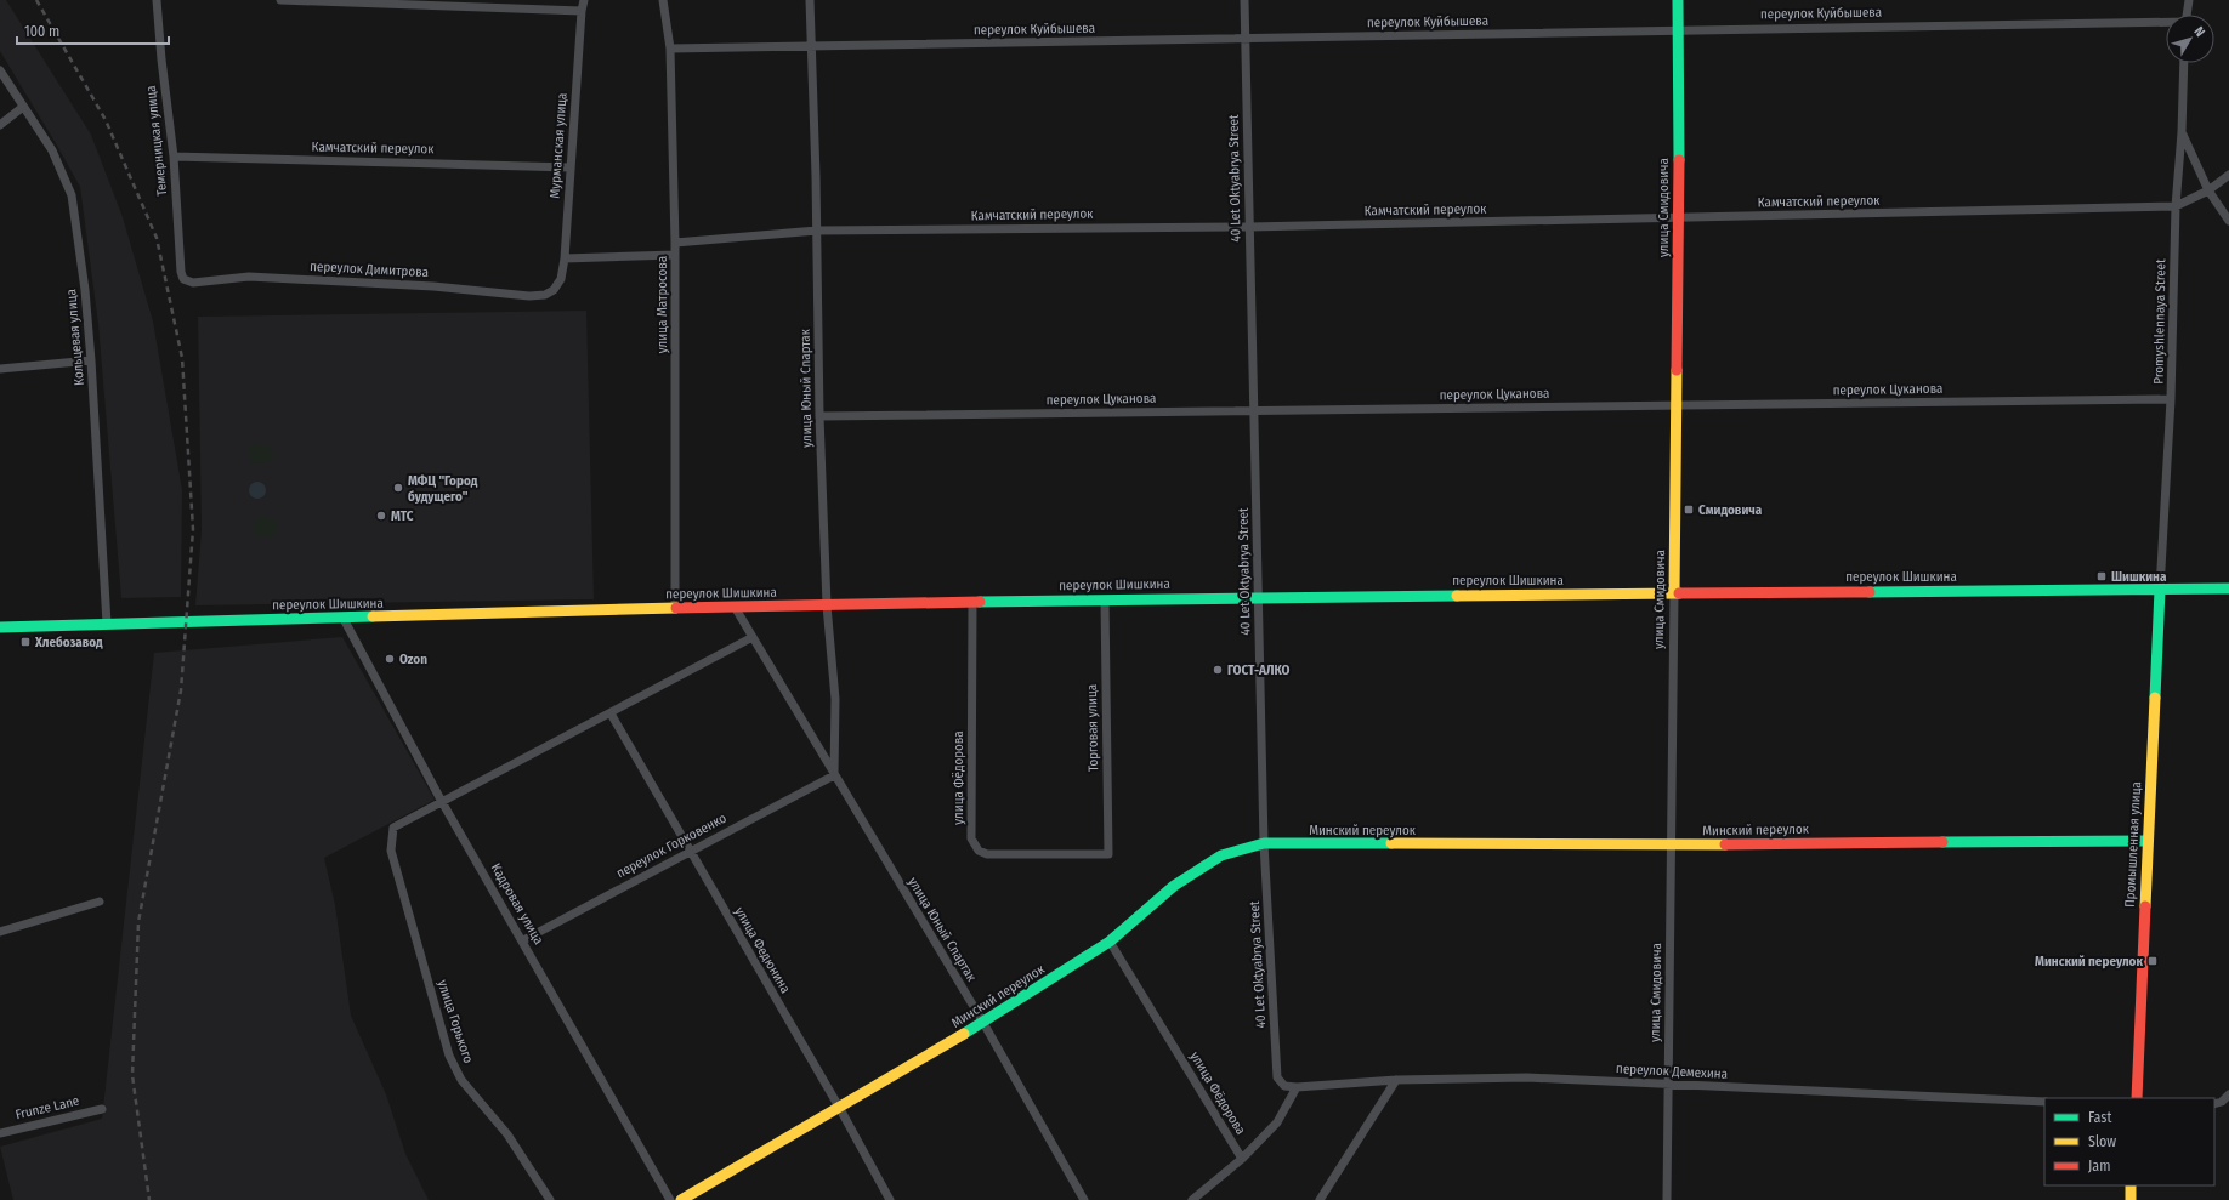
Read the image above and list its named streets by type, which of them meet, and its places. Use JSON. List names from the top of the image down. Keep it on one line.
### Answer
{"streets":{"main road":["улица Смидовича","переулок Шишкина","Минский переулок","Промышленная улица"],"street":["переулок Куйбышева","Темерницкая улица","Мурманская улица","Камчатский переулок","40 Let Oktyabrya Street","переулок Димитрова","улица Матросова","Promyshlennaya Street","Кольцевая улица","улица Юный Спартак","переулок Цуканова","Торговая улица","улица Фёдорова","переулок Горковенко","Кадровая улица","улица Федюнина","улица Горького","переулок Демехина","Frunze Lane"]},"crossings":[["переулок Куйбышева","40 Let Oktyabrya Street"],["переулок Куйбышева","улица Смидовича"],["переулок Куйбышева","улица Матросова"],["переулок Куйбышева","улица Юный Спартак"],["Темерницкая улица","Камчатский переулок"],["Темерницкая улица","переулок Димитрова"],["Мурманская улица","Камчатский переулок"],["Мурманская улица","переулок Димитрова"],["Камчатский переулок","40 Let Oktyabrya Street"],["Камчатский переулок","улица Смидовича"],["Камчатский переулок","улица Матросова"],["Камчатский переулок","Promyshlennaya Street"],["Камчатский переулок","улица Юный Спартак"],["40 Let Oktyabrya Street","переулок Цуканова"],["40 Let Oktyabrya Street","переулок Шишкина"],["40 Let Oktyabrya Street","Минский переулок"],["40 Let Oktyabrya Street","переулок Демехина"],["улица Смидовича","переулок Цуканова"],["улица Смидовича","переулок Шишкина"],["улица Смидовича","Минский переулок"],["улица Смидовича","переулок Демехина"],["улица Матросова","переулок Шишкина"],["Promyshlennaya Street","переулок Цуканова"],["Promyshlennaya Street","переулок Шишкина"],["Promyshlennaya Street","Промышленная улица"],["Кольцевая улица","переулок Шишкина"],["улица Юный Спартак","переулок Цуканова"],["улица Юный Спартак","переулок Шишкина"],["улица Юный Спартак","Минский переулок"],["улица Юный Спартак","переулок Горковенко"],["переулок Шишкина","Торговая улица"],["переулок Шишкина","улица Фёдорова"],["переулок Шишкина","Промышленная улица"],["переулок Шишкина","Кадровая улица"],["Торговая улица","улица Фёдорова"],["улица Фёдорова","Минский переулок"],["Минский переулок","Промышленная улица"],["Минский переулок","улица Федюнина"],["переулок Горковенко","Кадровая улица"],["переулок Горковенко","улица Федюнина"],["Кадровая улица","улица Горького"]],"places":{"other":["МФЦ \"Город будущего\"","МТС","Ozon","ГОСТ-АЛКО"],"transit":["Смидовича","Шишкина","Хлебозавод","Минский переулок"]},"legend":["Fast","Slow","Jam"],"scale_bar":"100 m","north":"top right"}
